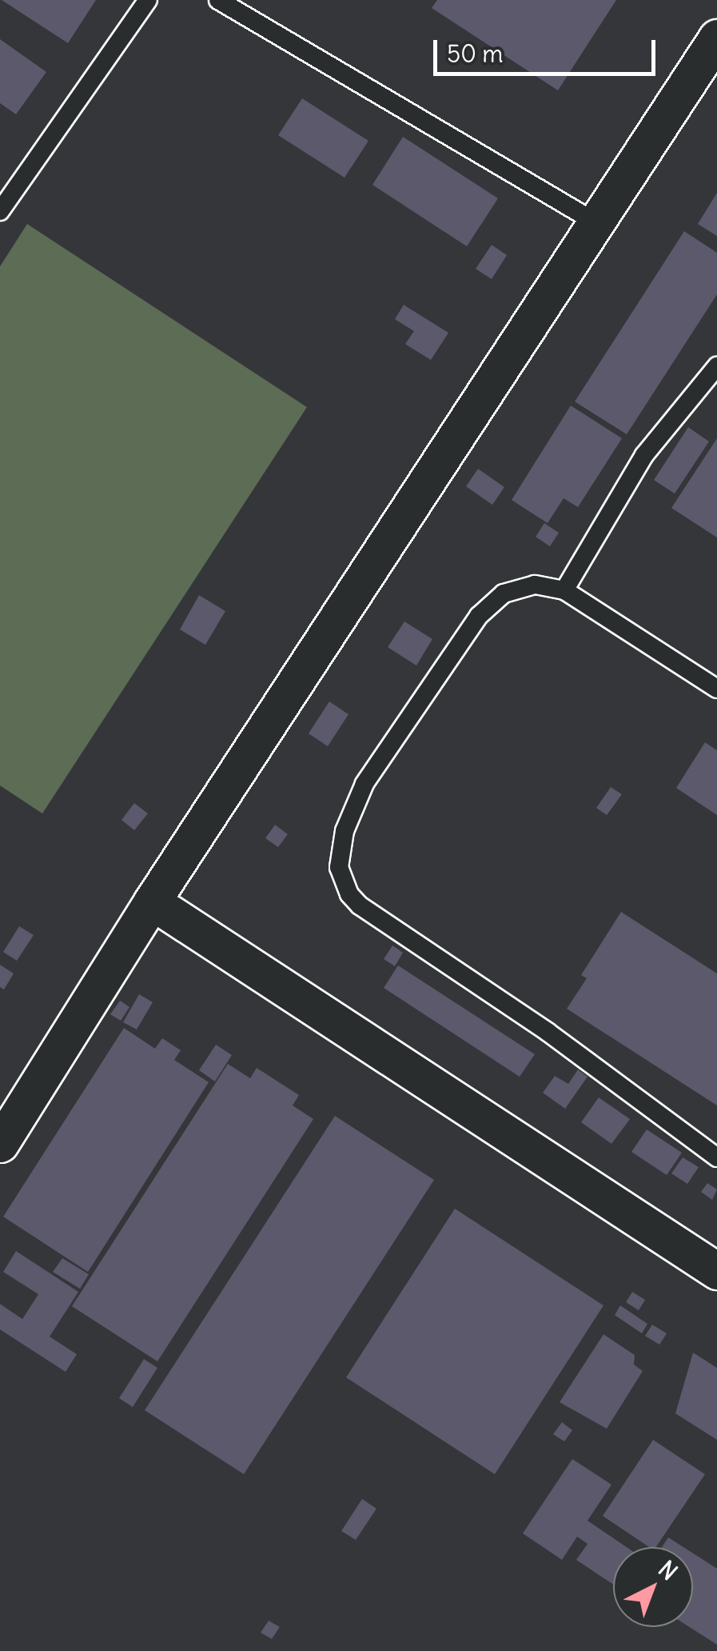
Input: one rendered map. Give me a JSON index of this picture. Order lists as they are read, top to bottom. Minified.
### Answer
{"scale_bar":"50 m","north":"top right"}
